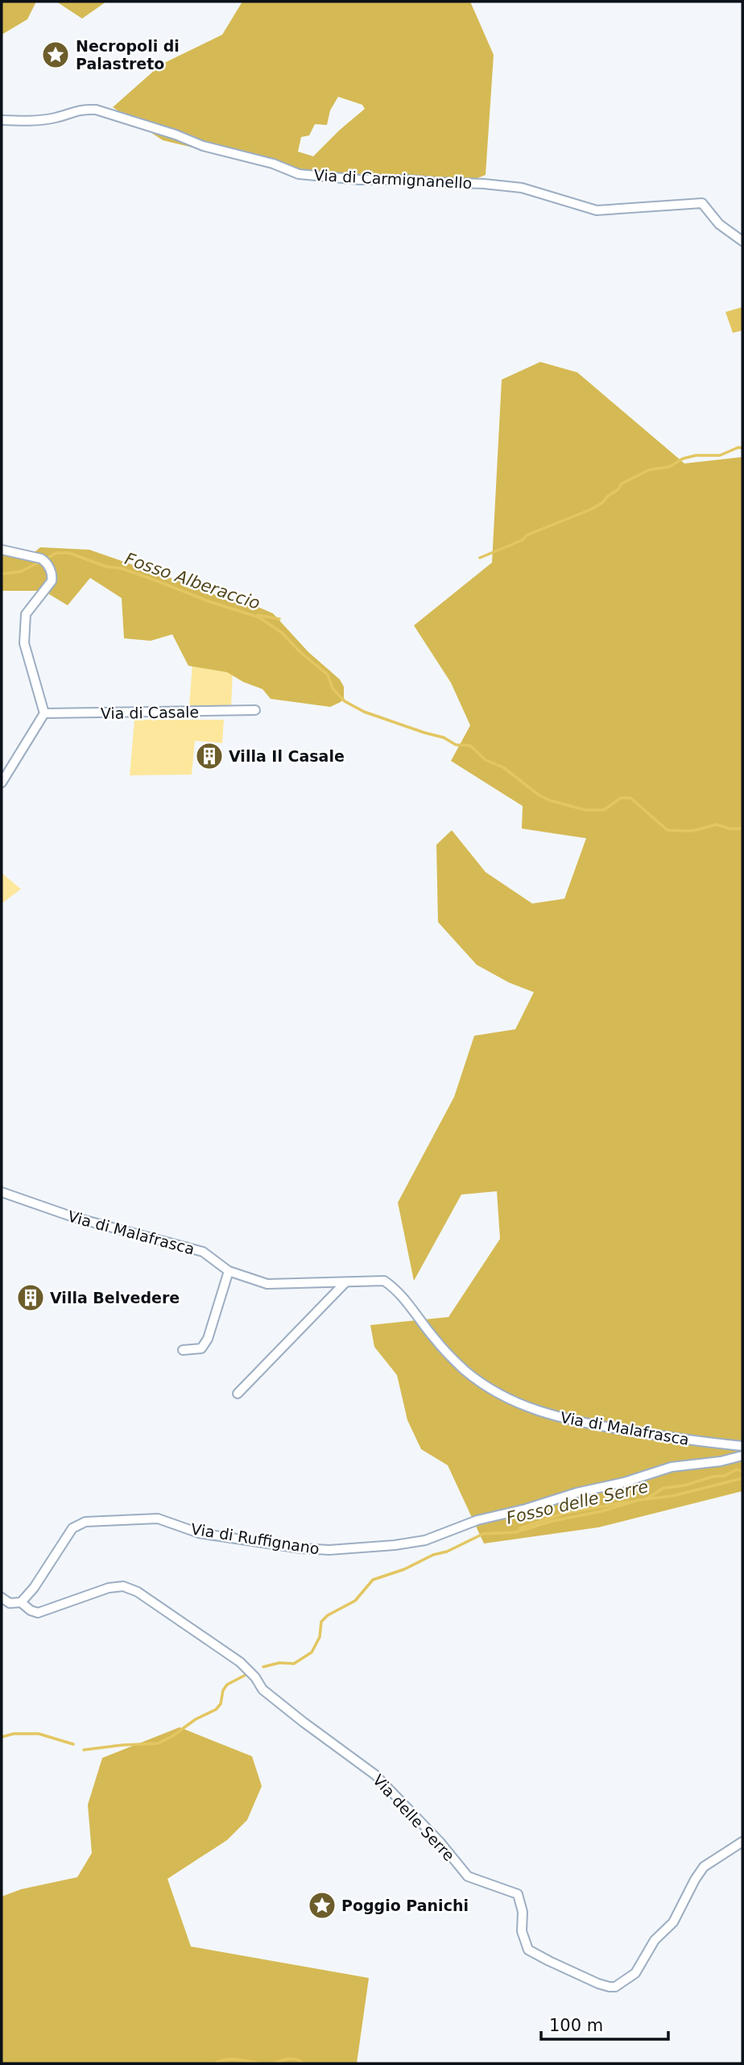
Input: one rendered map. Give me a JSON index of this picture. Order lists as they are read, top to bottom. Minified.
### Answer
{"streets":{"street":["Via di Carmignanello","Via di Casale","Via di Malafrasca","Via di Ruffignano","Via delle Serre"]},"crossings":[["Via di Ruffignano","Via delle Serre"]],"water":["Fosso Alberaccio","Fosso delle Serre"],"places":{"place":["Necropoli di Palastreto","Poggio Panichi"],"building":["Villa Il Casale","Villa Belvedere"]},"scale_bar":"100 m"}
